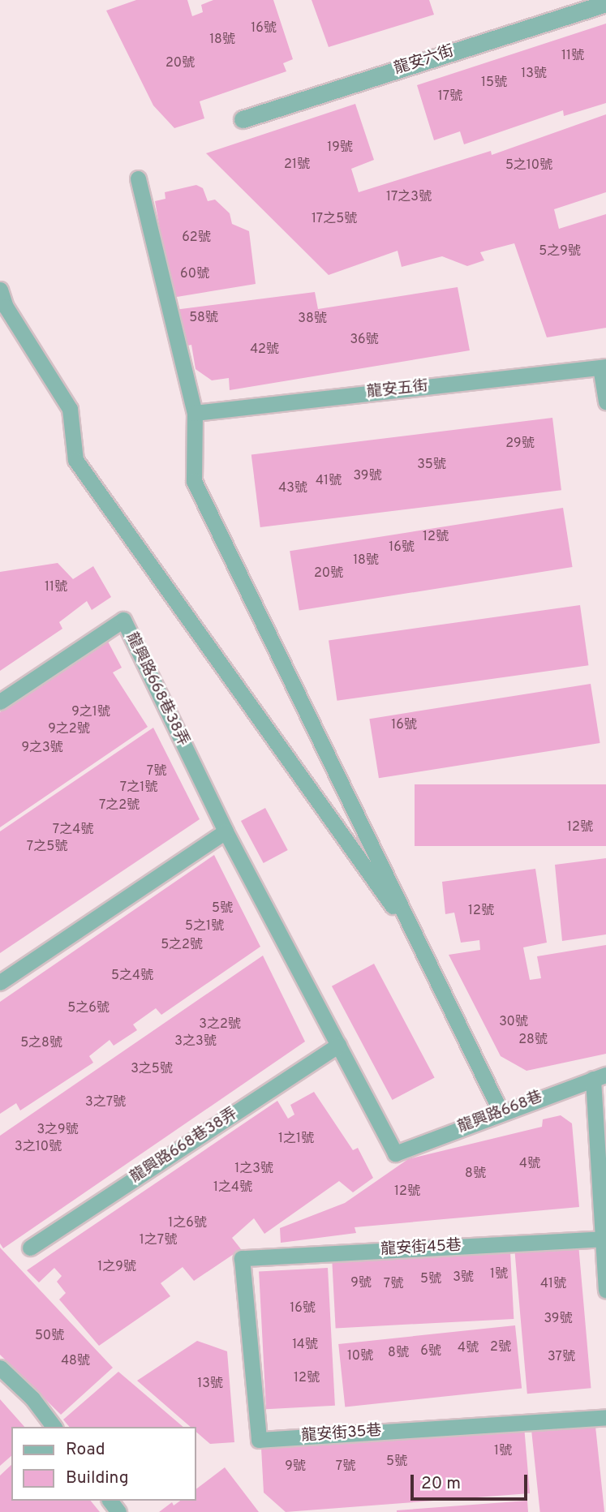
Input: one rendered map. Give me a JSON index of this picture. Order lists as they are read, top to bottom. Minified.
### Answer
{"streets":{"street":["龍安六街"],"lane":["龍安五街","龍興路668巷38弄","龍興路668巷","龍安街45巷","龍安街35巷"]},"crossings":[["龍興路668巷38弄","龍興路668巷"],["龍安街45巷","龍安街35巷"]],"house_numbers":["16號","18號","11號","20號","13號","15號","17號","19號","21號","5之10號","17之3號","17之5號","62號","5之9號","60號","58號","38號","36號","42號","29號","35號","39號","41號","43號","12號","16號","18號","20號","11號","9之1號","16號","9之2號","9之3號","7號","7之1號","7之2號","12號","7之4號","7之5號","5號","12號","5之1號","5之2號","5之4號","5之6號","30號","3之2號","28號","3之3號","5之8號","3之5號","3之7號","3之9號","1之1號","3之10號","4號","1之3號","8號","1之4號","12號","1之6號","1之7號","1之9號","1號","3號","5號","9號","7號","41號","16號","39號","50號","14號","2號","4號","6號","8號","10號","37號","48號","12號","13號","1號","5號","9號","7號"],"legend":["Road","Building"],"scale_bar":"20 m"}
